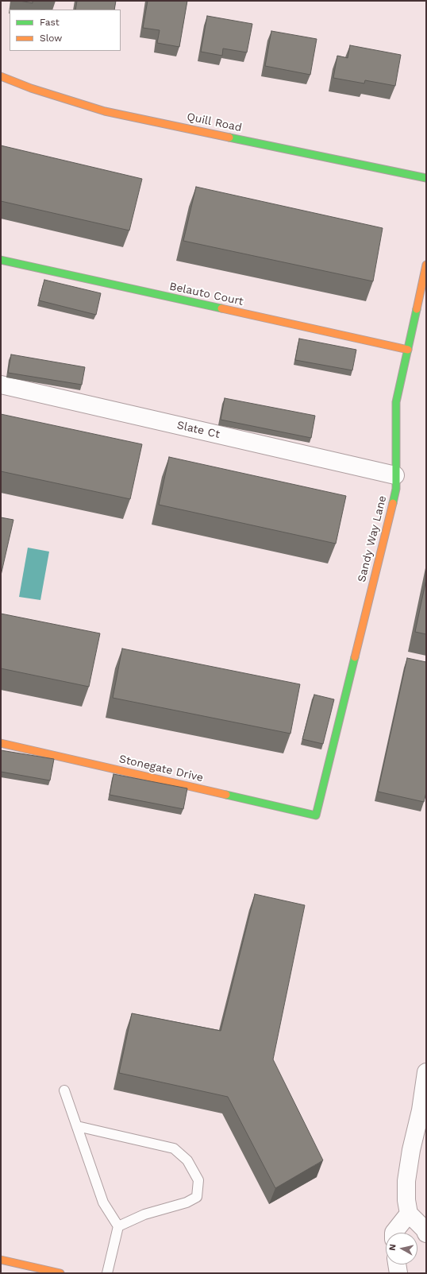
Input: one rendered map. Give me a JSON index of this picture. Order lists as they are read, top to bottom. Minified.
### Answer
{"streets":{"street":["Quill Road","Belauto Court","Slate Ct","Sandy Way Lane","Stonegate Drive"]},"crossings":[["Belauto Court","Sandy Way Lane"],["Slate Ct","Sandy Way Lane"],["Sandy Way Lane","Stonegate Drive"]],"legend":["Fast","Slow"],"north":"left"}
